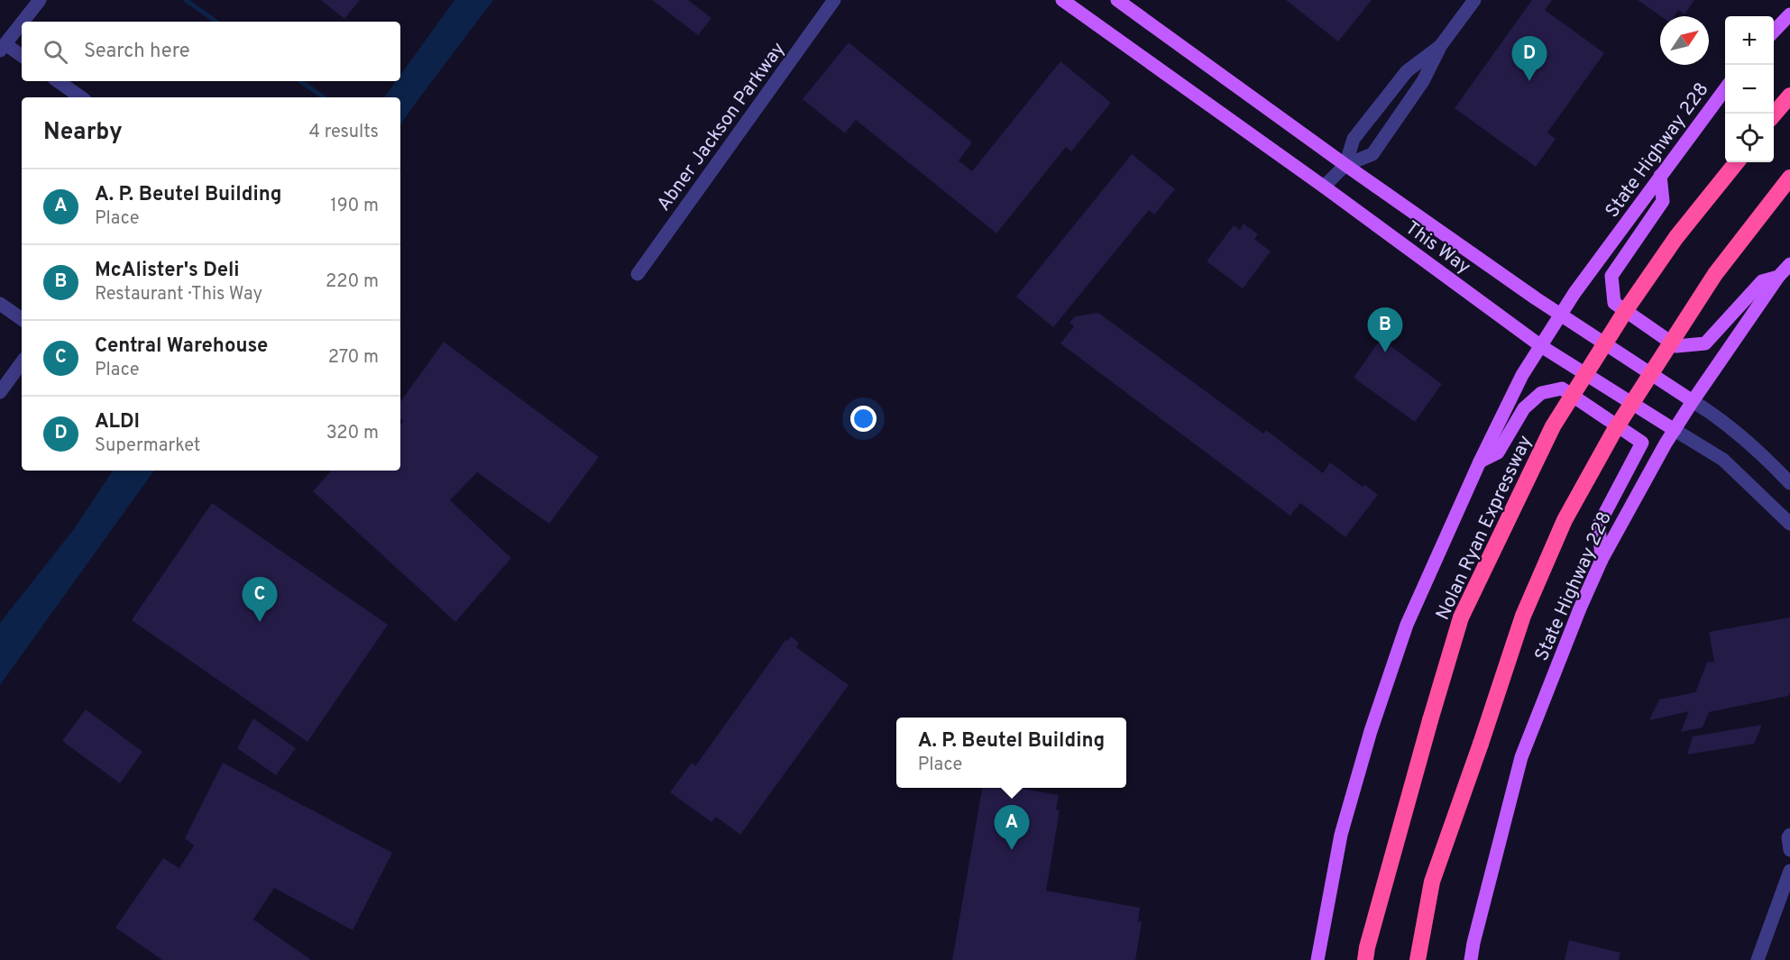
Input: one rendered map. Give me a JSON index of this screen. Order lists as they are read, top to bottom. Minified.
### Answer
{"streets":{"highway":["Nolan Ryan Expressway"],"main road":["State Highway 228","This Way"],"street":["Abner Jackson Parkway"]},"crossings":[["State Highway 228","This Way"]],"north":"top right","page":{"map_buttons":["+","−"],"search":"Search here","pins":["D","B","C","A"],"heading":["Nearby","4 results"],"list":[{"mark":"A","name":"A. P. Beutel Building","note":"Place","value":"190 m"},{"mark":"B","name":"McAlister's Deli","note":"Restaurant · This Way","value":"220 m"},{"mark":"C","name":"Central Warehouse","note":"Place","value":"270 m"},{"mark":"D","name":"ALDI","note":"Supermarket","value":"320 m"}],"popup":["A. P. Beutel Building","Place"]}}
